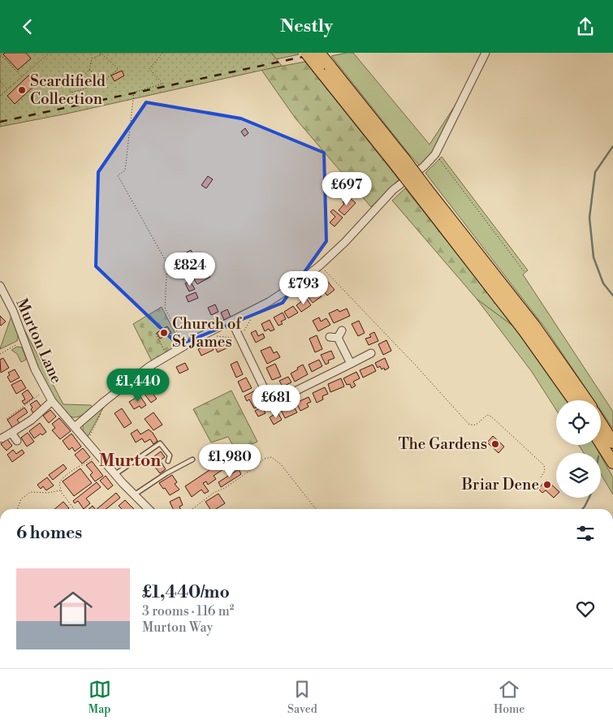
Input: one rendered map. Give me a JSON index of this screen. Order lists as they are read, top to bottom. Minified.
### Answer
{"streets":{"street":["Murton Lane"]},"districts":["Murton"],"places":["Scardifield Collection","Church of St James","The Gardens","Briar Dene"],"page":{"header":"Nestly","price":["£697","£824","£793","£1,440","£681","£1,980"],"heading":"6 homes","list":[{"name":"£1,440/mo","note":"3 rooms · 116 m² · Murton Way"}],"tabs":["Map","Saved","Home"]}}
